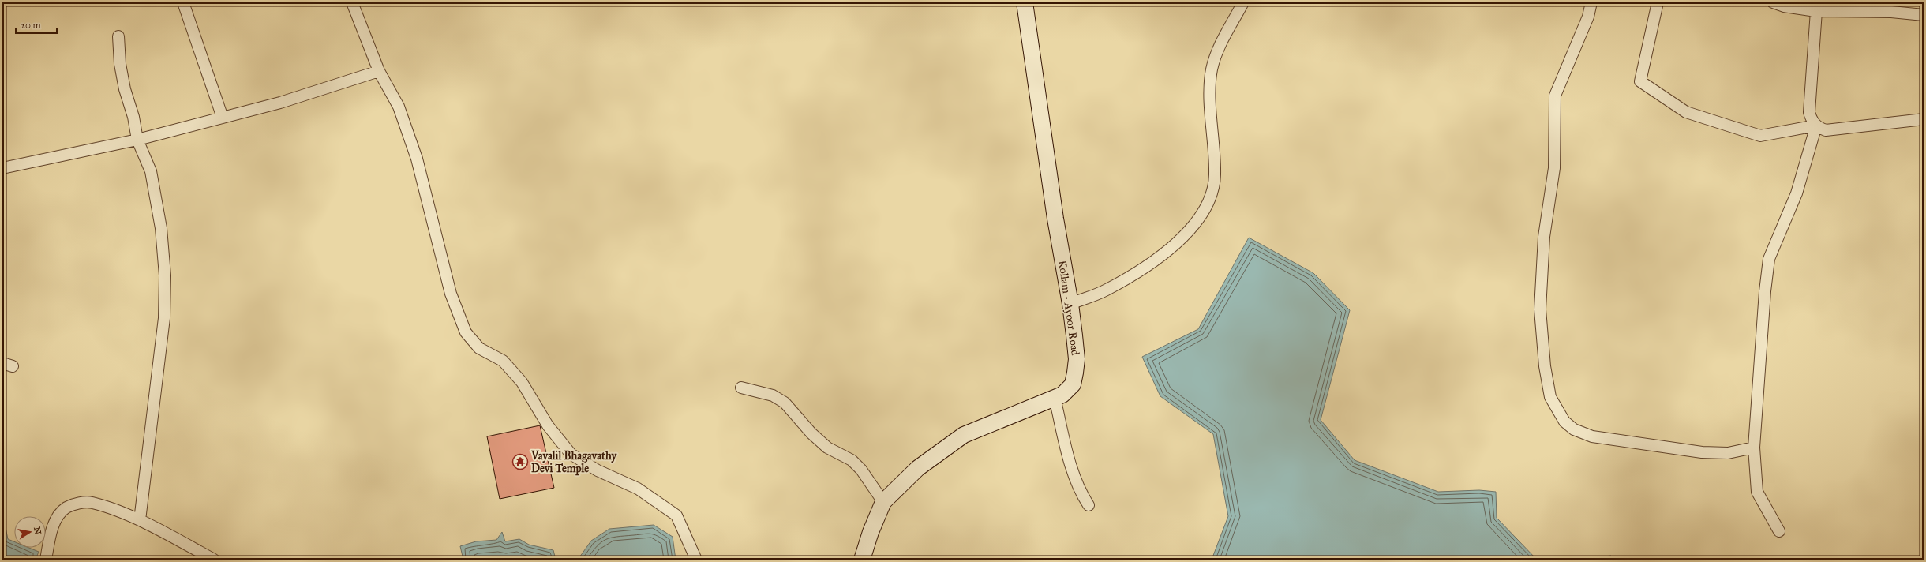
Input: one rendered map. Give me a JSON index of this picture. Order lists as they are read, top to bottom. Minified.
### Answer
{"streets":{"main road":["Kollam - Ayoor Road"]},"places":{"temple":["Vayalil Bhagavathy Devi Temple"]},"scale_bar":"20 m","north":"right"}
